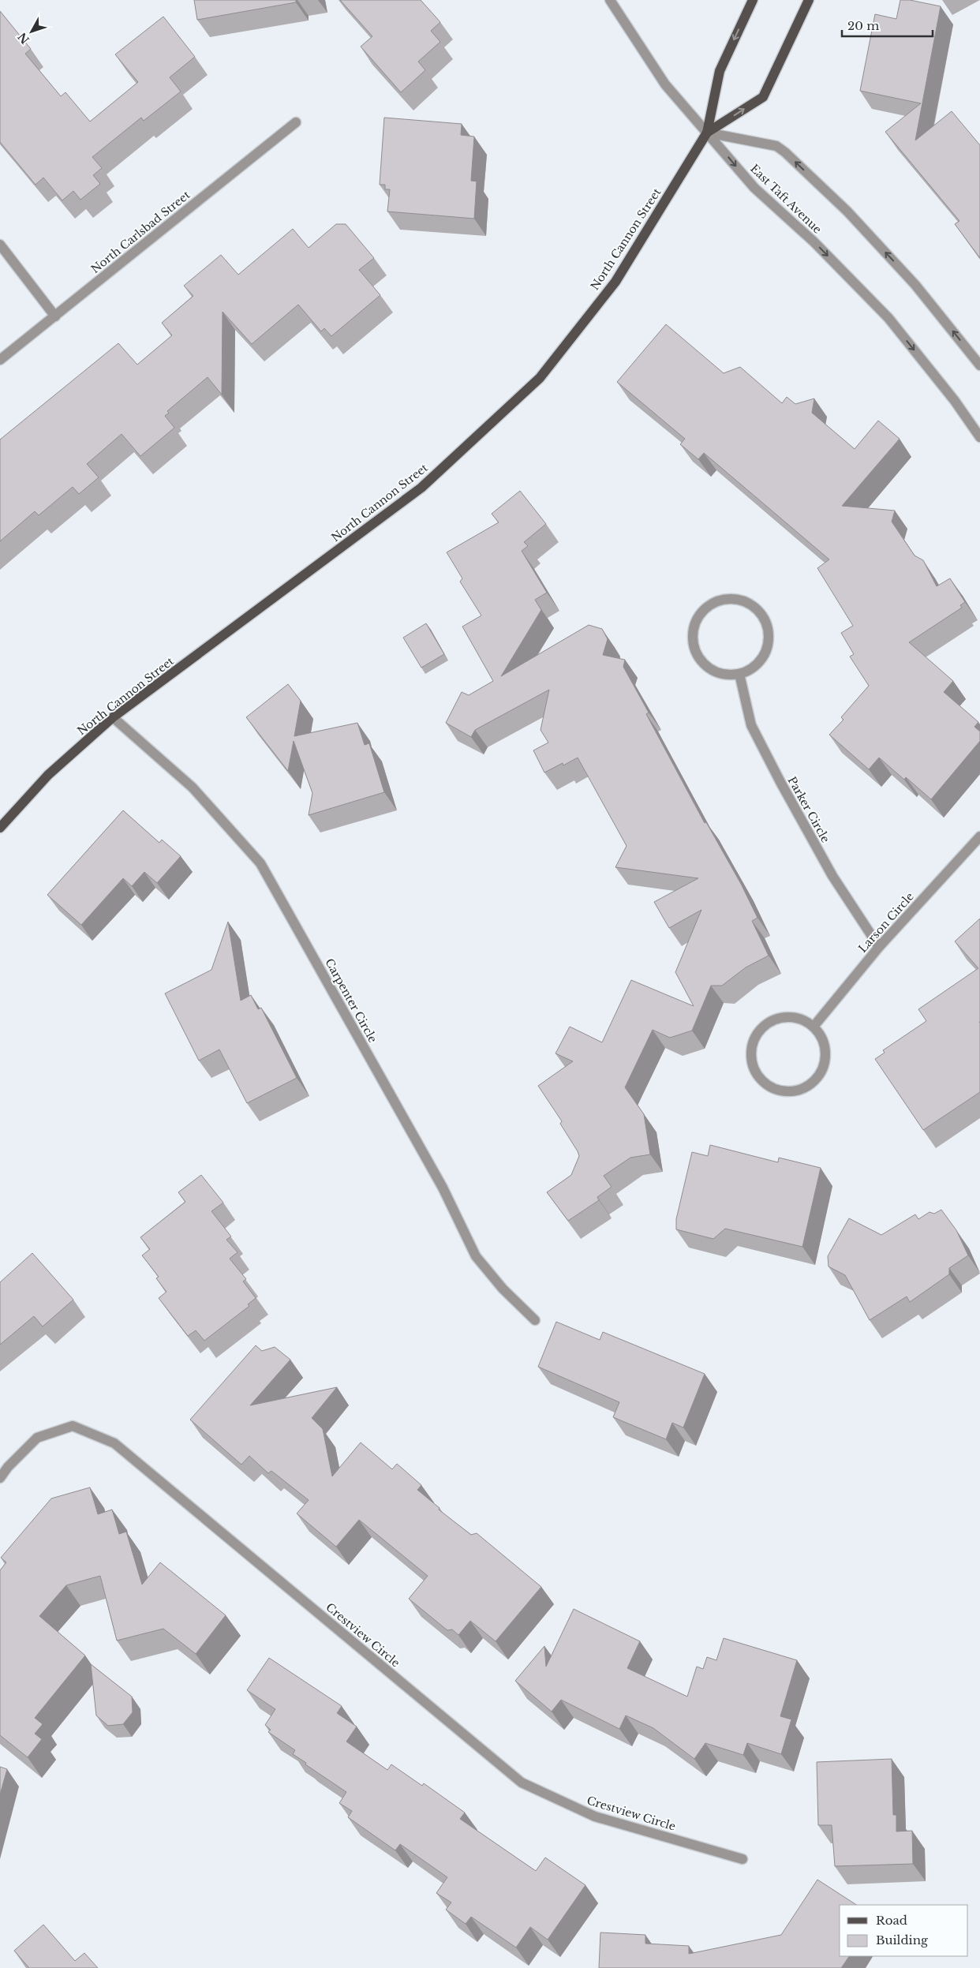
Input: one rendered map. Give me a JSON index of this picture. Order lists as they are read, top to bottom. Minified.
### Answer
{"streets":{"main road":["North Cannon Street"],"street":["East Taft Avenue","North Carlsbad Street","Parker Circle","Larson Circle","Carpenter Circle","Crestview Circle"]},"crossings":[["East Taft Avenue","North Cannon Street"],["North Cannon Street","Carpenter Circle"],["Parker Circle","Larson Circle"]],"legend":["Road","Building"],"scale_bar":"20 m","north":"bottom left"}
